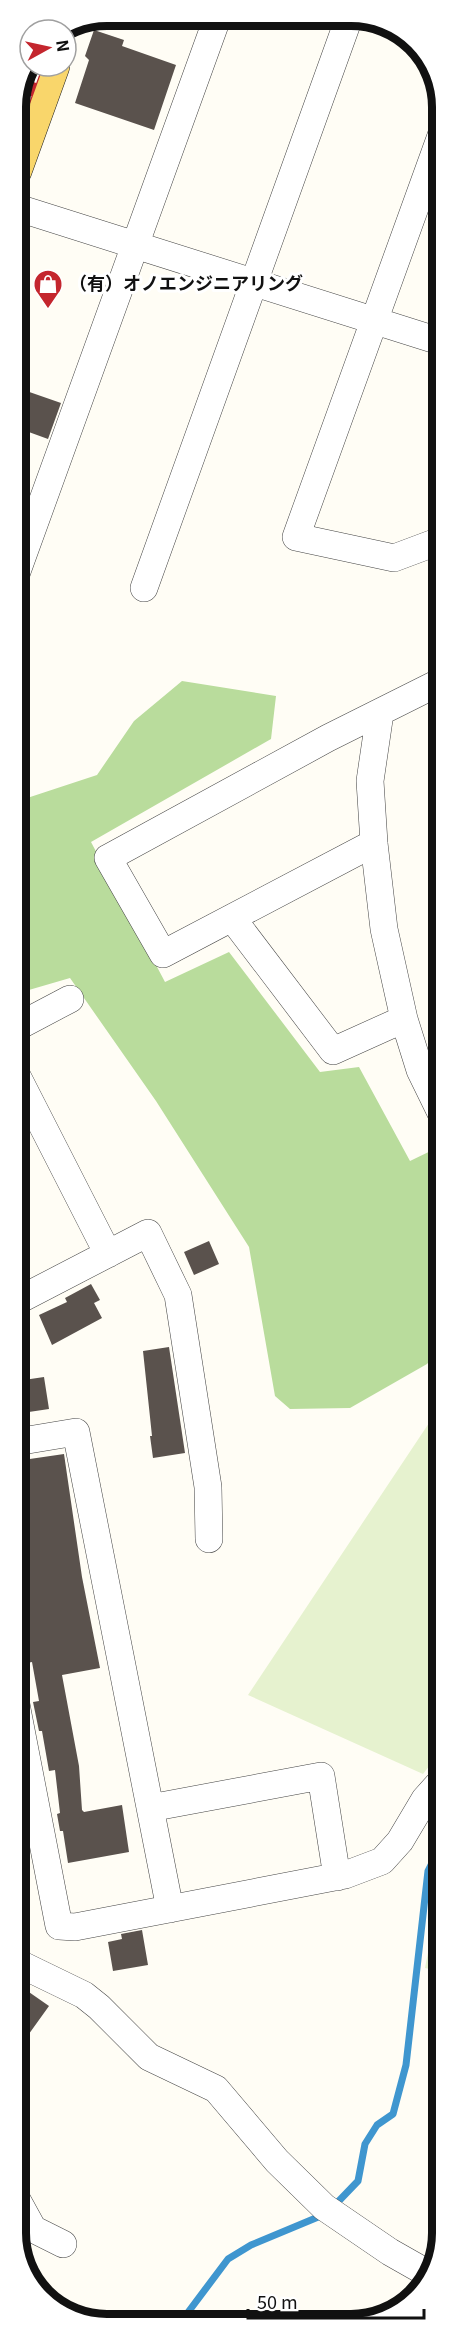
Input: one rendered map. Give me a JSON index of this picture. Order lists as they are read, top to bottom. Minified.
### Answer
{"places":{"shop":["（有）オノエンジニアリング"]},"scale_bar":"50 m","north":"right"}
